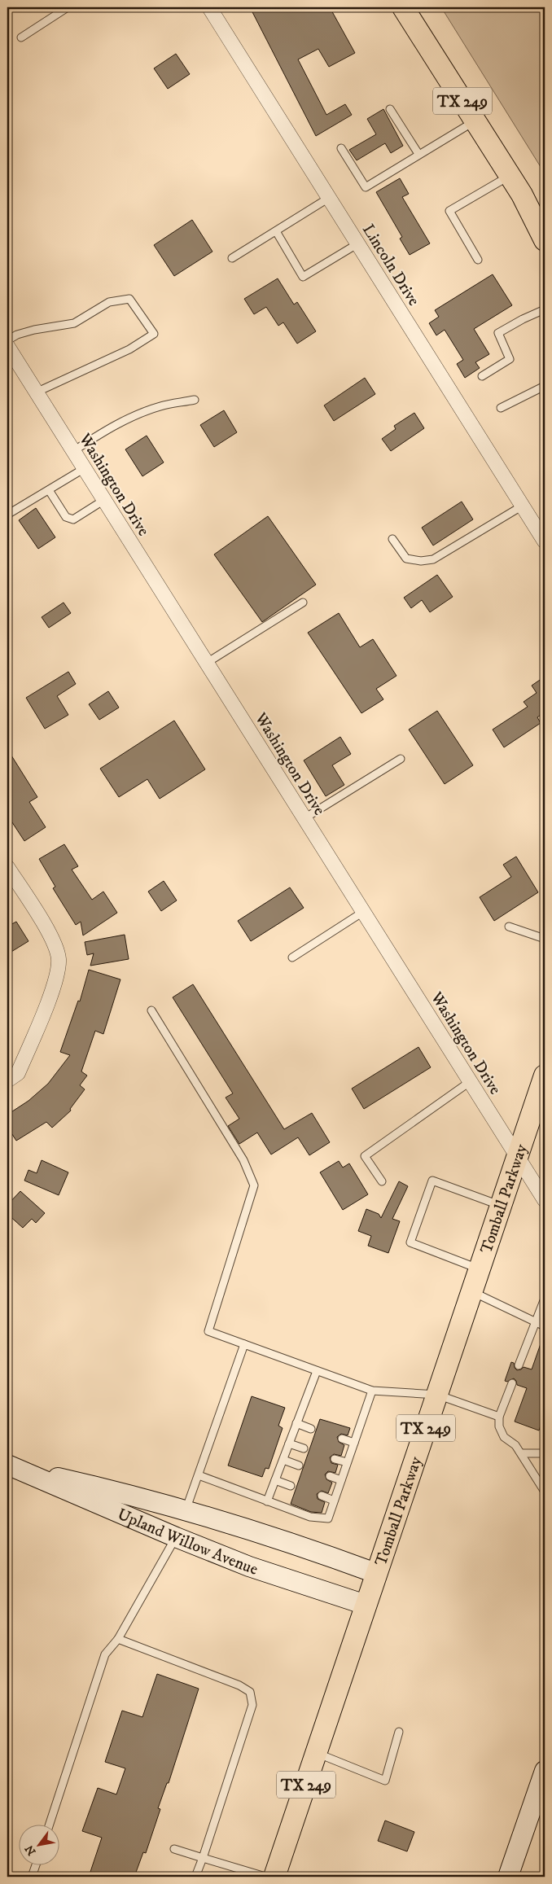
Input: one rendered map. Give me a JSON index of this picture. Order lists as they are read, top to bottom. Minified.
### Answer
{"streets":{"main road":["TX 249","Tomball Parkway"],"street":["Lincoln Drive","Washington Drive","Upland Willow Avenue"]},"crossings":[["Washington Drive","Tomball Parkway"],["Tomball Parkway","Upland Willow Avenue"]],"north":"bottom left"}
